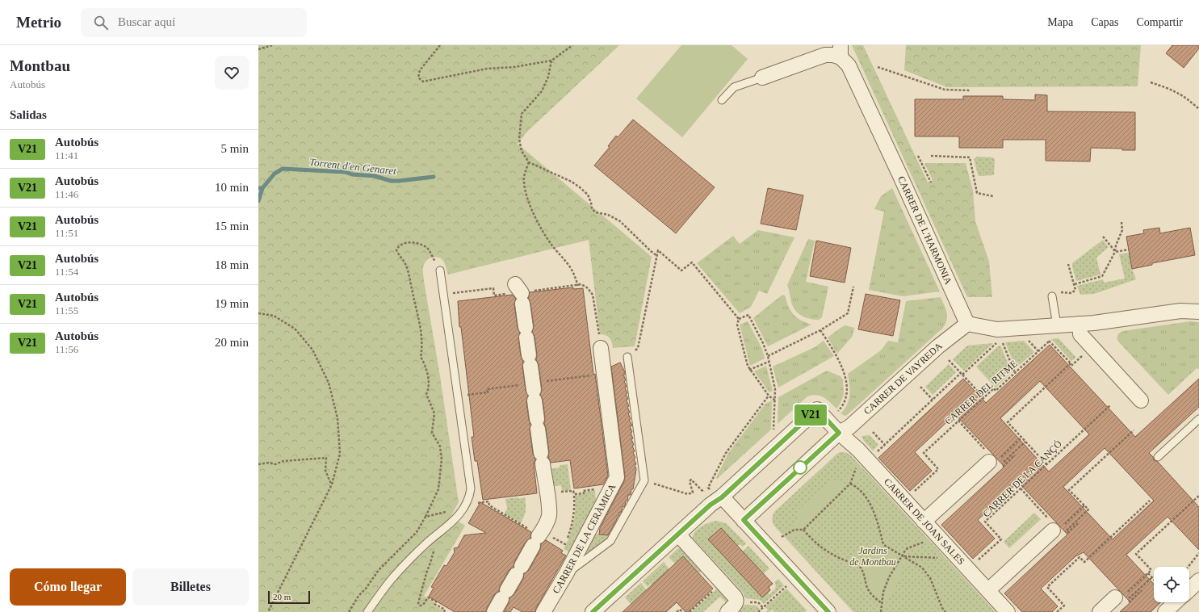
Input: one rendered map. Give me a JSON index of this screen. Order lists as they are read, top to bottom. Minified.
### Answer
{"streets":{"street":["CARRER DE L'HARMONIA","CARRER DE VAYREDA","CARRER DE JOAN SALES","CARRER DE LA CERÀMICA"],"path":["CARRER DEL RITME","CARRER DE LA CANÇÓ"]},"crossings":[["CARRER DE L'HARMONIA","CARRER DE VAYREDA"],["CARRER DE VAYREDA","CARRER DE JOAN SALES"]],"water":["Torrent d'en Genaret"],"parks":["Jardins de Montbau"],"lines":["bus line V21"],"scale_bar":"20 m","page":{"header":"Metrio","search":"Buscar aquí","nav":["Mapa","Capas","Compartir"],"heading":[["Montbau","Autobús"],"Salidas"],"on_map":"V21","list":[{"mark":"V21","name":"Autobús","note":"11:41","value":"5 min"},{"mark":"V21","name":"Autobús","note":"11:46","value":"10 min"},{"mark":"V21","name":"Autobús","note":"11:51","value":"15 min"},{"mark":"V21","name":"Autobús","note":"11:54","value":"18 min"},{"mark":"V21","name":"Autobús","note":"11:55","value":"19 min"},{"mark":"V21","name":"Autobús","note":"11:56","value":"20 min"}],"buttons":["Cómo llegar","Billetes"],"scale":"20 m"}}
